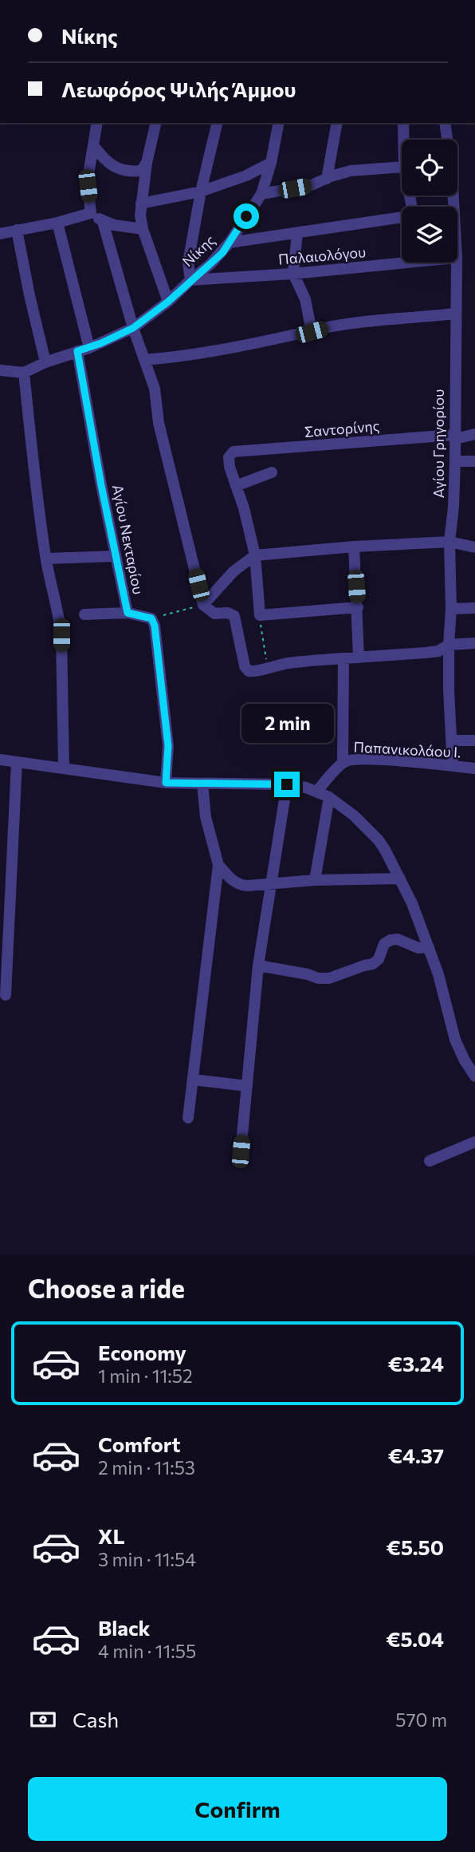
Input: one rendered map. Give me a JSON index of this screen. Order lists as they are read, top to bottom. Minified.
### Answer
{"streets":{"street":["Νίκης","Παλαιολόγου","Σαντορίνης","Αγίου Γρηγορίου","Αγίου Νεκταρίου","Παπανικολάου Ι."]},"crossings":[["Νίκης","Παλαιολόγου"],["Νίκης","Αγίου Νεκταρίου"],["Σαντορίνης","Αγίου Γρηγορίου"],["Αγίου Γρηγορίου","Παπανικολάου Ι."]],"page":{"banner":["Νίκης","Λεωφόρος Ψιλής Άμμου"],"bubble":"2 min","heading":"Choose a ride","list":[{"name":"Economy","note":"1 min · 11:52","value":"€3.24"},{"name":"Comfort","note":"2 min · 11:53","value":"€4.37"},{"name":"XL","note":"3 min · 11:54","value":"€5.50"},{"name":"Black","note":"4 min · 11:55","value":"€5.04"}],"pay":["Cash","570 m"],"buttons":"Confirm"}}
